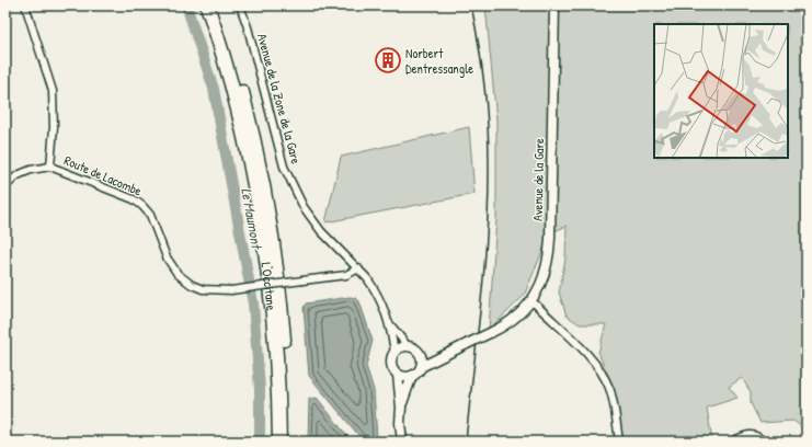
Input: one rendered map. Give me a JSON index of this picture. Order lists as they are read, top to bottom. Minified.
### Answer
{"streets":{"highway":["L'Occitane"],"street":["Avenue de la Zone de la Gare","Route de Lacombe","Avenue de la Gare"]},"crossings":[["Avenue de la Zone de la Gare","Route de Lacombe"],["Avenue de la Zone de la Gare","Avenue de la Gare"]],"water":["Le Maumont"],"places":{"building":["Norbert Dentressangle"]}}
